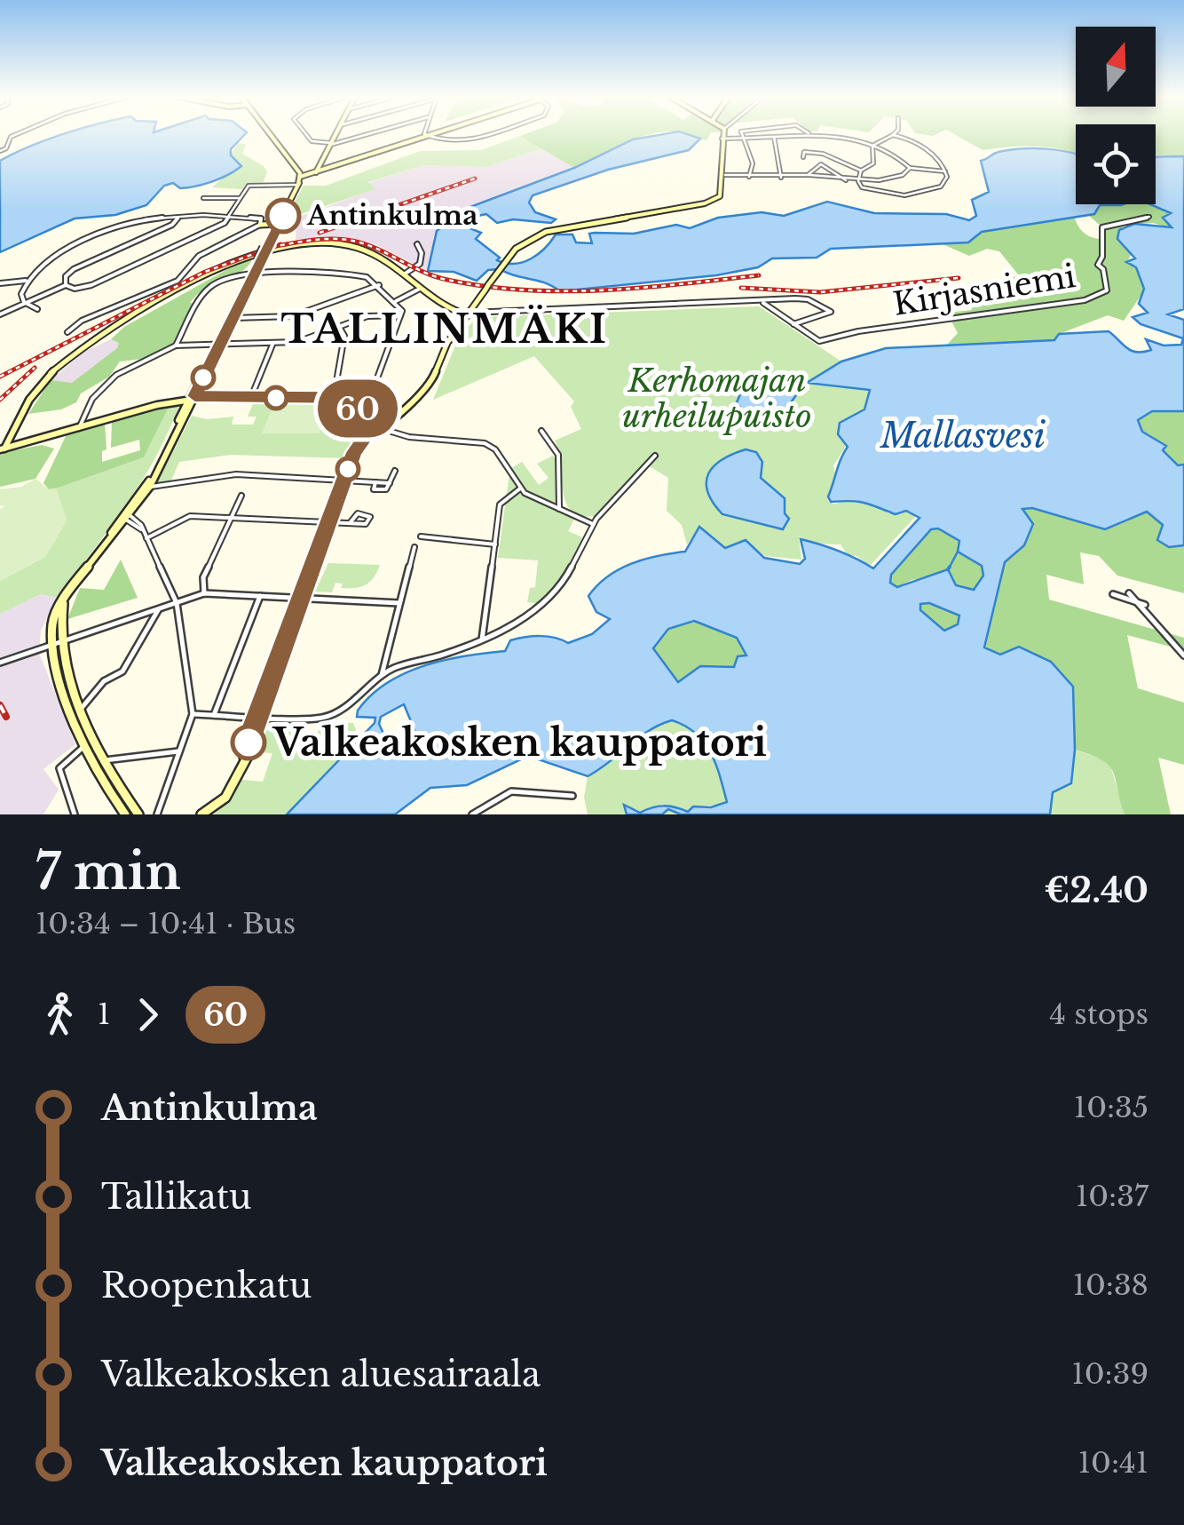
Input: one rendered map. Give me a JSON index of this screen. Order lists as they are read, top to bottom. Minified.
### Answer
{"streets":{"street":["Kirjasniemi"]},"districts":["TALLINMÄKI"],"water":["Mallasvesi"],"parks":["Kerhomajan urheilupuisto"],"places":["Antinkulma","Valkeakosken kauppatori"],"lines":["bus line 60"],"north":"top","page":{"on_map":"60","heading":["7 min","10:34 – 10:41 · Bus","€2.40"],"legs":["1","60","4 stops"],"list":[{"name":"Antinkulma","value":"10:35"},{"name":"Tallikatu","value":"10:37"},{"name":"Roopenkatu","value":"10:38"},{"name":"Valkeakosken aluesairaala","value":"10:39"},{"name":"Valkeakosken kauppatori","value":"10:41"}]}}
